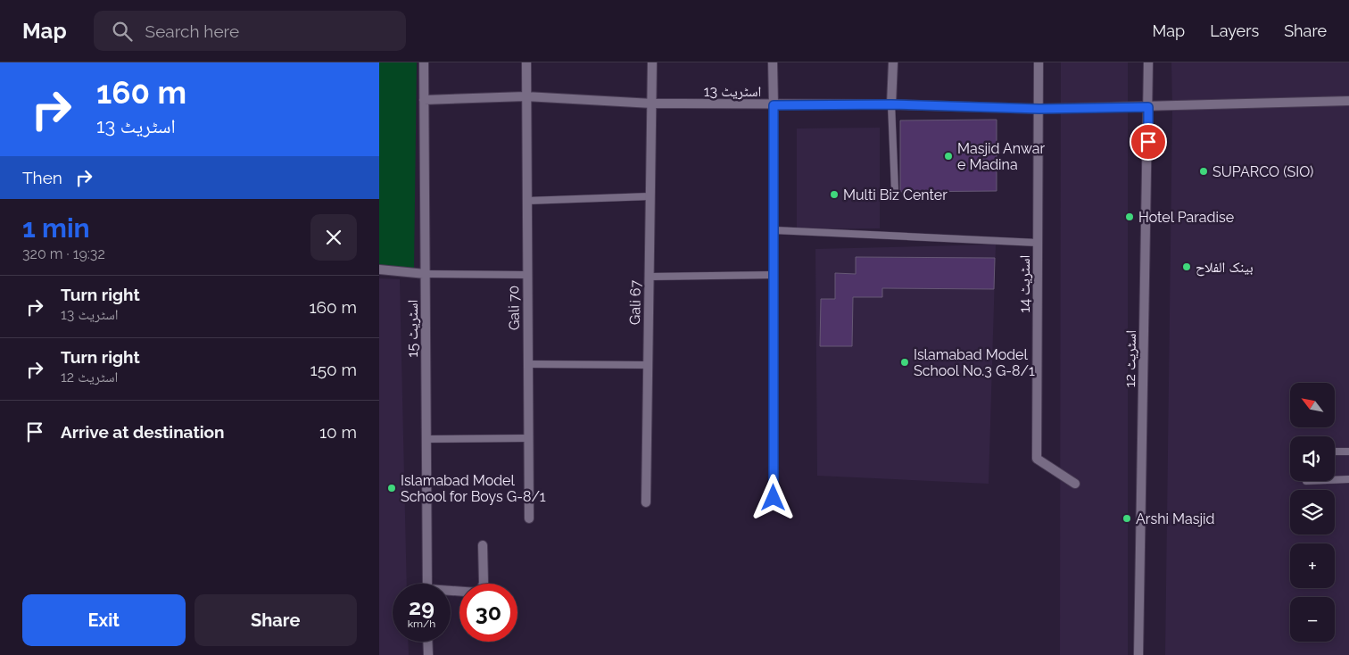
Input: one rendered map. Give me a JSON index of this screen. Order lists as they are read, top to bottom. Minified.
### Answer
{"streets":{"street":["اسٹریٹ 13","اسٹریٹ 14","Gali 67","Gali 70","اسٹریٹ 15","اسٹریٹ 12"]},"crossings":[["اسٹریٹ 13","اسٹریٹ 14"],["اسٹریٹ 13","Gali 67"],["اسٹریٹ 13","Gali 70"],["اسٹریٹ 13","اسٹریٹ 15"],["اسٹریٹ 13","اسٹریٹ 12"]],"places":["Masjid Anwar e Madina","SUPARCO (SIO)","Multi Biz Center","Hotel Paradise","بینک الفلاح","Islamabad Model School No.3 G-8/1","Islamabad Model School for Boys G-8/1","Arshi Masjid"],"north":"top left","page":{"header":"Map","search":"Search here","nav":["Map","Layers","Share"],"turn":["160 m","اسٹریٹ 13"],"then":"Then","heading":["1 min","320 m · 19:32"],"list":[{"name":"Turn right","note":"اسٹریٹ 13","value":"160 m"},{"name":"Turn right","note":"اسٹریٹ 12","value":"150 m"},{"name":"Arrive at destination","value":"10 m"}],"map_buttons":["+","−"],"speed":"29 km/h","limit":"30","buttons":["Exit","Share"]}}
